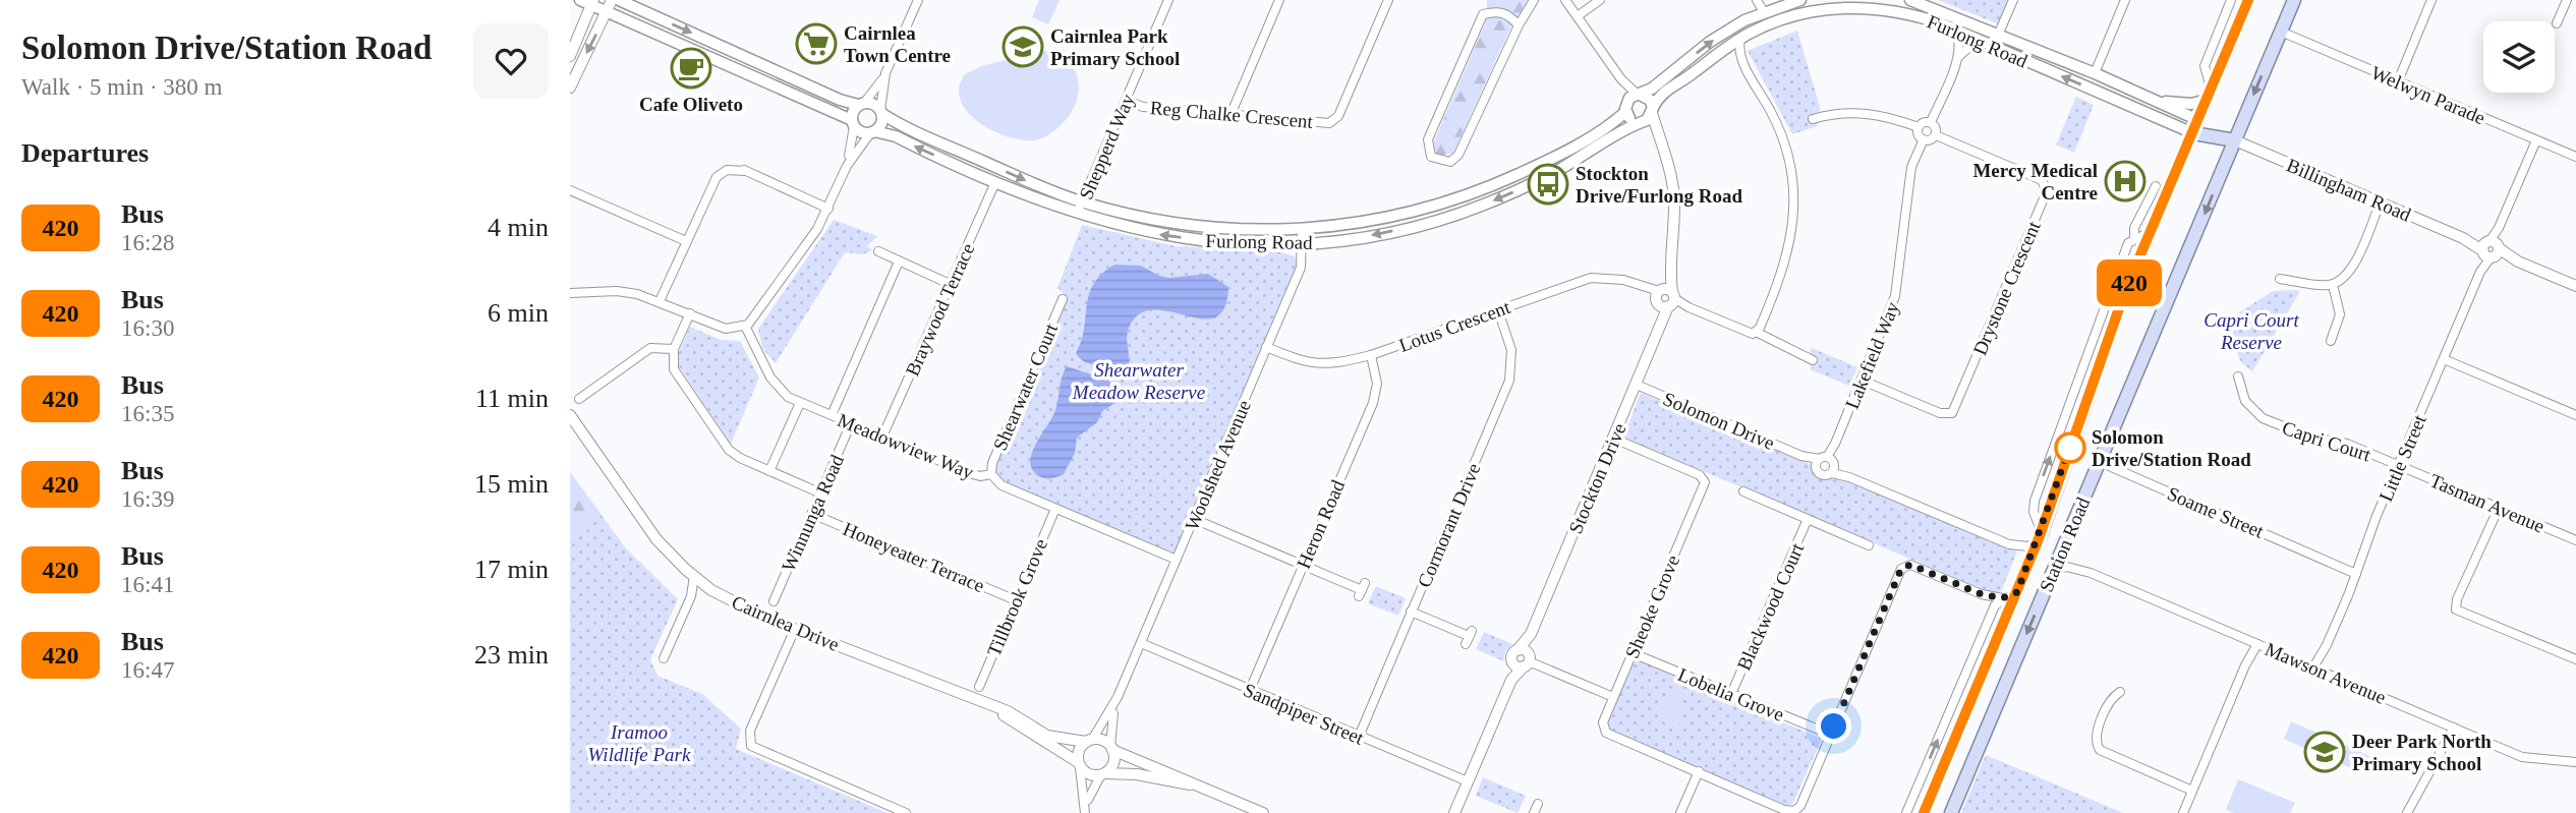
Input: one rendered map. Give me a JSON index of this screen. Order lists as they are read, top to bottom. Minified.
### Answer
{"streets":{"main road":["Furlong Road","Station Road"],"street":["Welwyn Parade","Reg Chalke Crescent","Shepperd Way","Billingham Road","Drystone Crescent","Braywood Terrace","Lotus Crescent","Lakefield Way","Shearwater Court","Solomon Drive","Capri Court","Meadowview Way","Little Street","Woolshed Avenue","Stockton Drive","Tasman Avenue","Soame Street","Winnunga Road","Heron Road","Cormorant Drive","Honeyeater Terrace","Tillbrook Grove","Sheoke Grove","Blackwood Court","Cairnlea Drive","Mawson Avenue","Lobelia Grove","Sandpiper Street"]},"crossings":[["Furlong Road","Shepperd Way"],["Furlong Road","Braywood Terrace"],["Furlong Road","Woolshed Avenue"],["Furlong Road","Station Road"],["Welwyn Parade","Little Street"],["Welwyn Parade","Station Road"],["Reg Chalke Crescent","Shepperd Way"],["Billingham Road","Little Street"],["Billingham Road","Station Road"],["Drystone Crescent","Lakefield Way"],["Braywood Terrace","Meadowview Way"],["Lotus Crescent","Woolshed Avenue"],["Lotus Crescent","Stockton Drive"],["Lotus Crescent","Heron Road"],["Lotus Crescent","Cormorant Drive"],["Lakefield Way","Solomon Drive"],["Shearwater Court","Meadowview Way"],["Solomon Drive","Stockton Drive"],["Solomon Drive","Station Road"],["Capri Court","Little Street"],["Capri Court","Tasman Avenue"],["Meadowview Way","Woolshed Avenue"],["Meadowview Way","Winnunga Road"],["Meadowview Way","Tillbrook Grove"],["Little Street","Tasman Avenue"],["Little Street","Soame Street"],["Little Street","Mawson Avenue"],["Woolshed Avenue","Cairnlea Drive"],["Woolshed Avenue","Sandpiper Street"],["Stockton Drive","Sheoke Grove"],["Soame Street","Station Road"],["Winnunga Road","Honeyeater Terrace"],["Heron Road","Sandpiper Street"],["Cormorant Drive","Sandpiper Street"],["Station Road","Mawson Avenue"],["Honeyeater Terrace","Tillbrook Grove"],["Sheoke Grove","Lobelia Grove"],["Blackwood Court","Lobelia Grove"]],"parks":["Capri Court Reserve","Shearwater Meadow Reserve","Iramoo Wildlife Park"],"places":{"supermarket":["Cairnlea Town Centre"],"school or university":["Cairnlea Park Primary School","Deer Park North Primary School"],"cafe":["Cafe Oliveto"],"hospital":["Mercy Medical Centre"],"bus stop":["Stockton Drive/Furlong Road"],"other":["Solomon Drive/Station Road"]},"lines":["bus line 420"],"page":{"heading":[["Solomon Drive/Station Road","Walk · 5 min · 380 m"],"Departures"],"on_map":"420","list":[{"mark":"420","name":"Bus","note":"16:28","value":"4 min"},{"mark":"420","name":"Bus","note":"16:30","value":"6 min"},{"mark":"420","name":"Bus","note":"16:35","value":"11 min"},{"mark":"420","name":"Bus","note":"16:39","value":"15 min"},{"mark":"420","name":"Bus","note":"16:41","value":"17 min"},{"mark":"420","name":"Bus","note":"16:47","value":"23 min"}]}}
